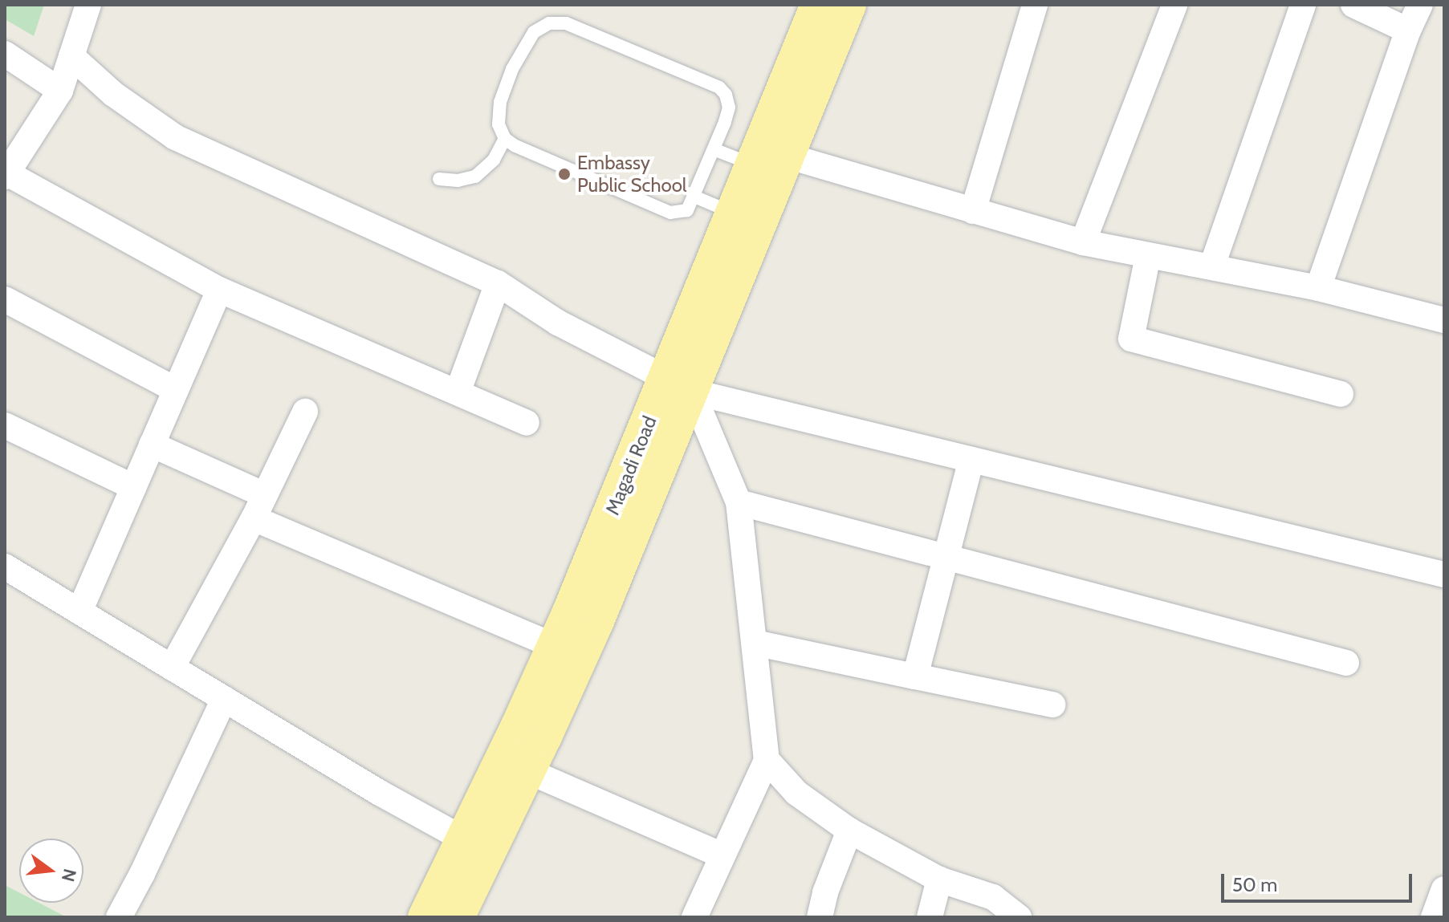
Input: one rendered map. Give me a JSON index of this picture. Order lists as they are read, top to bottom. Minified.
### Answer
{"streets":{"main road":["Magadi Road"]},"places":["Embassy Public School"],"scale_bar":"50 m","north":"right"}
